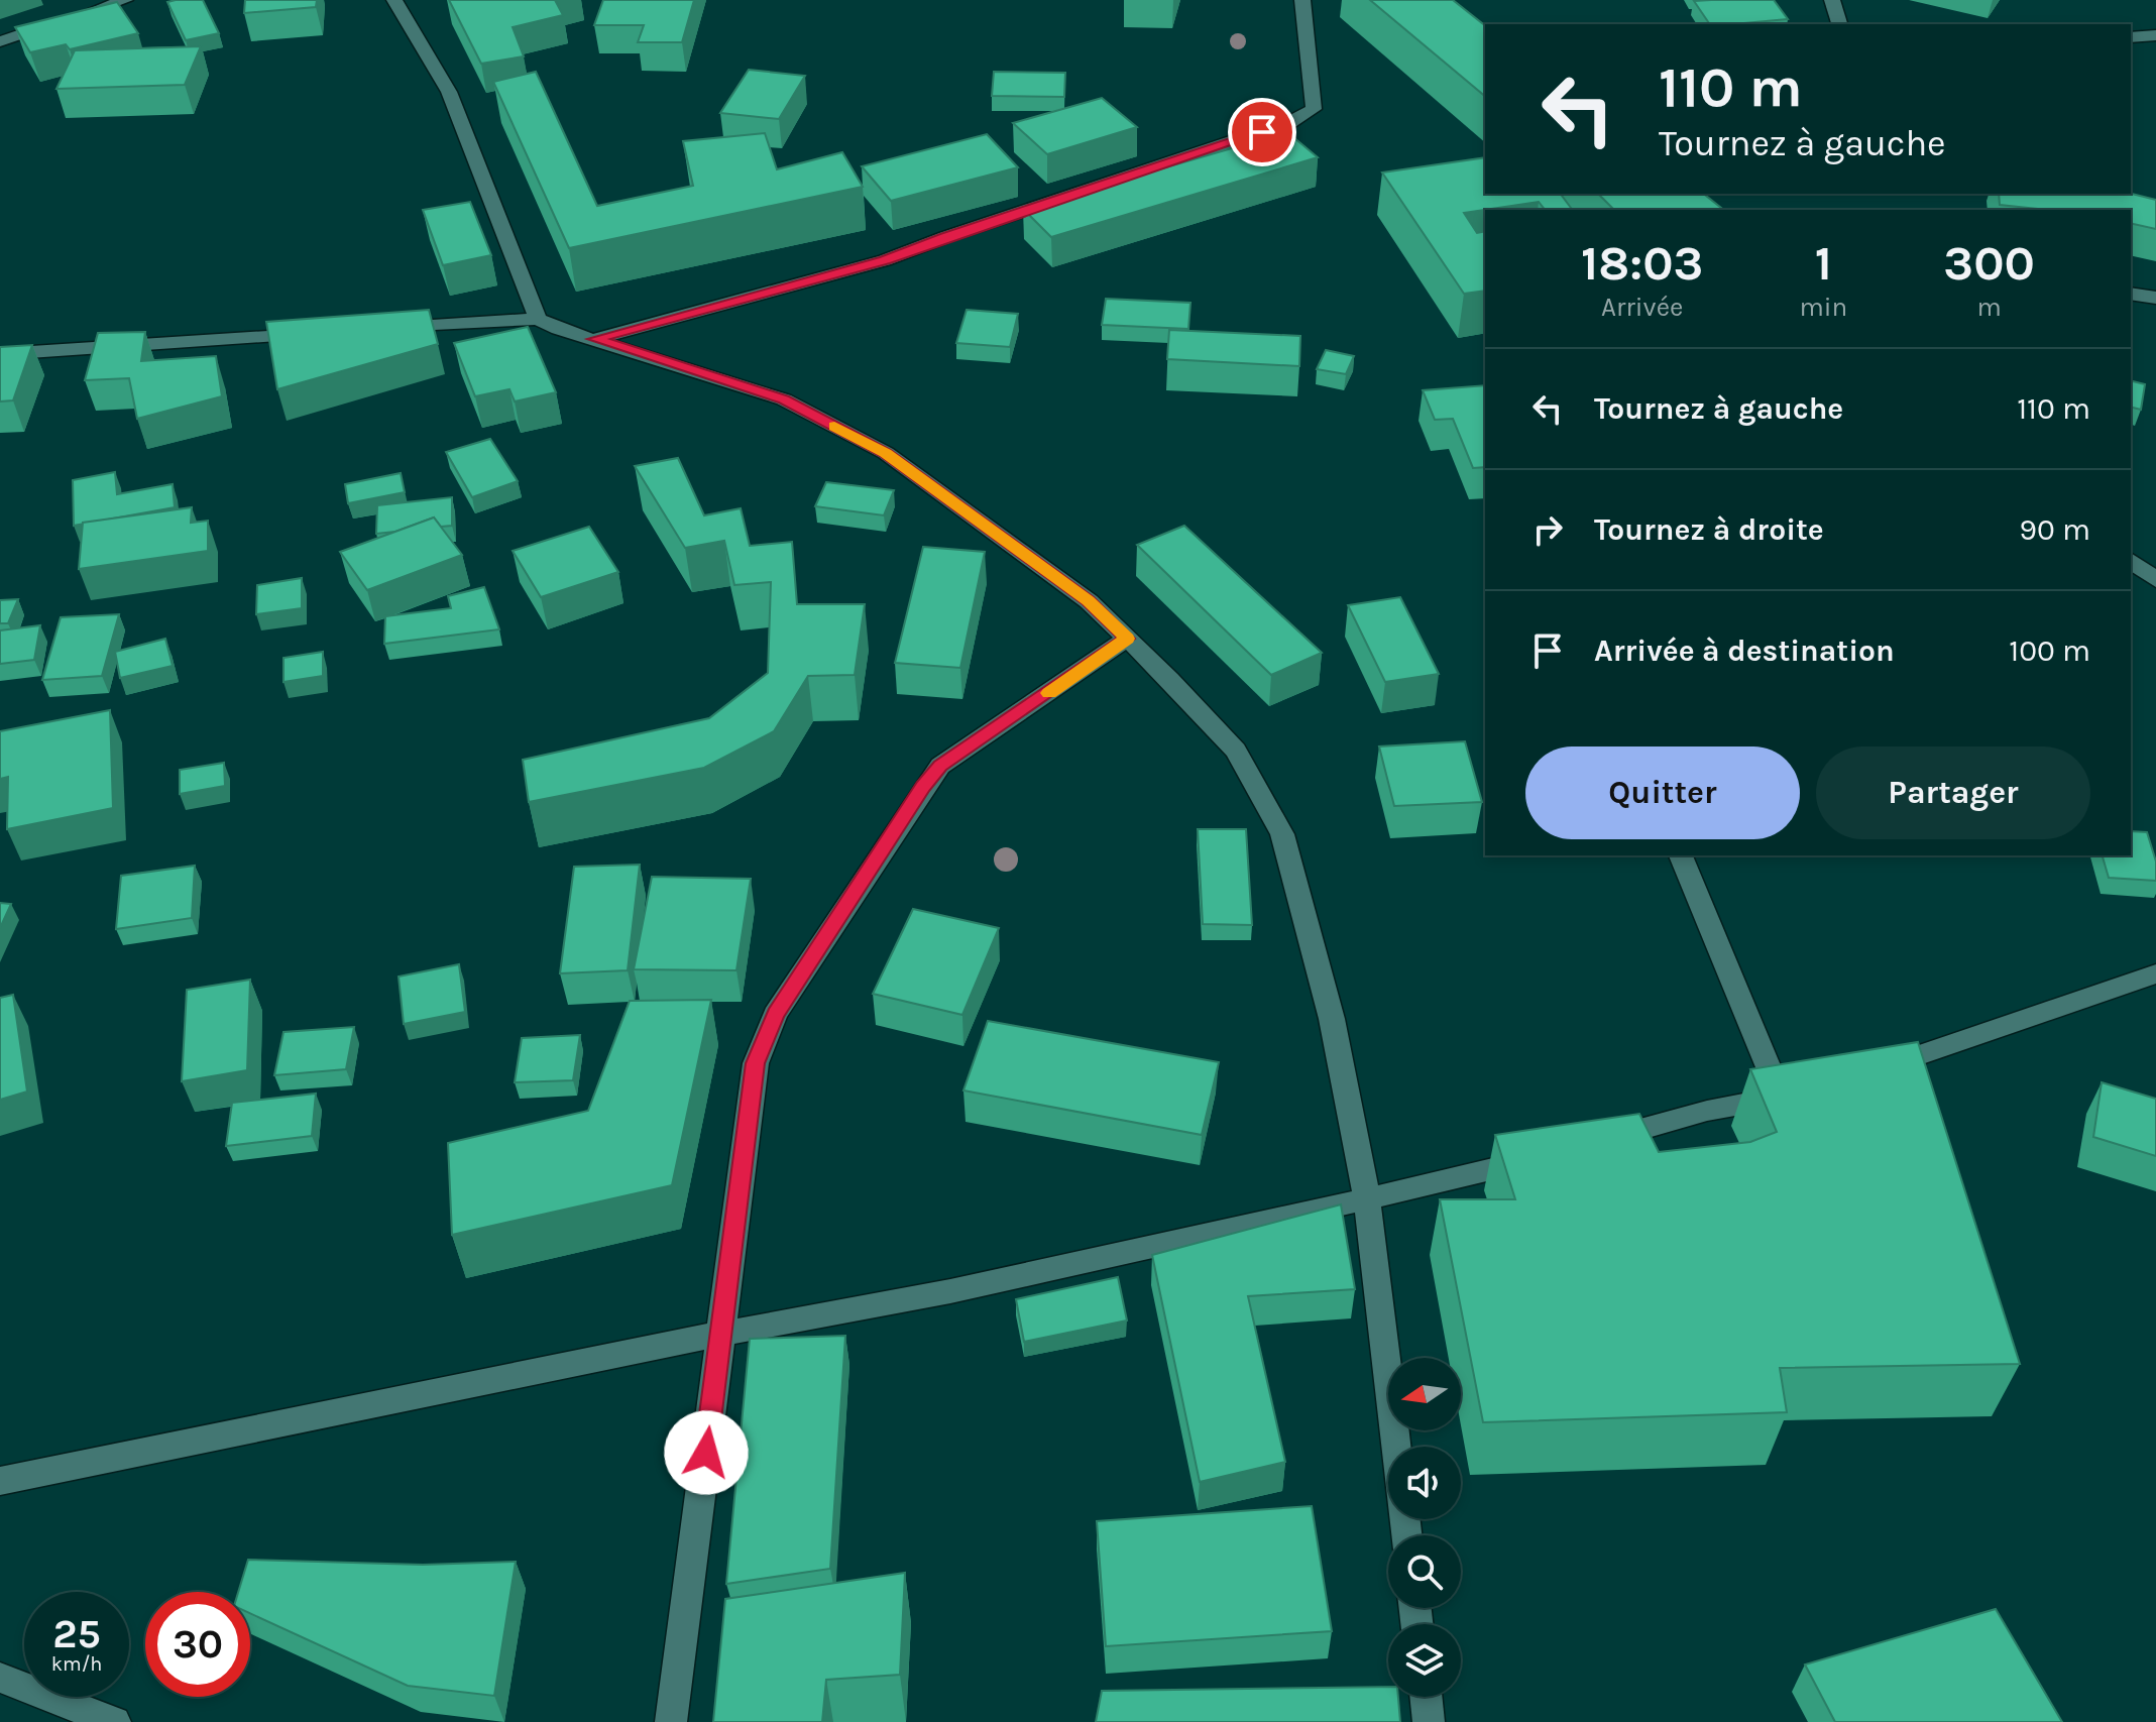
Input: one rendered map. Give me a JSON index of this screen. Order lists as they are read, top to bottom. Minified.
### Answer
{"north":"left","page":{"turn":["110 m","Tournez à gauche"],"eta":["18:03","Arrivée","1","min","300","m"],"list":[{"name":"Tournez à gauche","value":"110 m"},{"name":"Tournez à droite","value":"90 m"},{"name":"Arrivée à destination","value":"100 m"}],"buttons":["Quitter","Partager"],"speed":"25 km/h","limit":"30"}}
